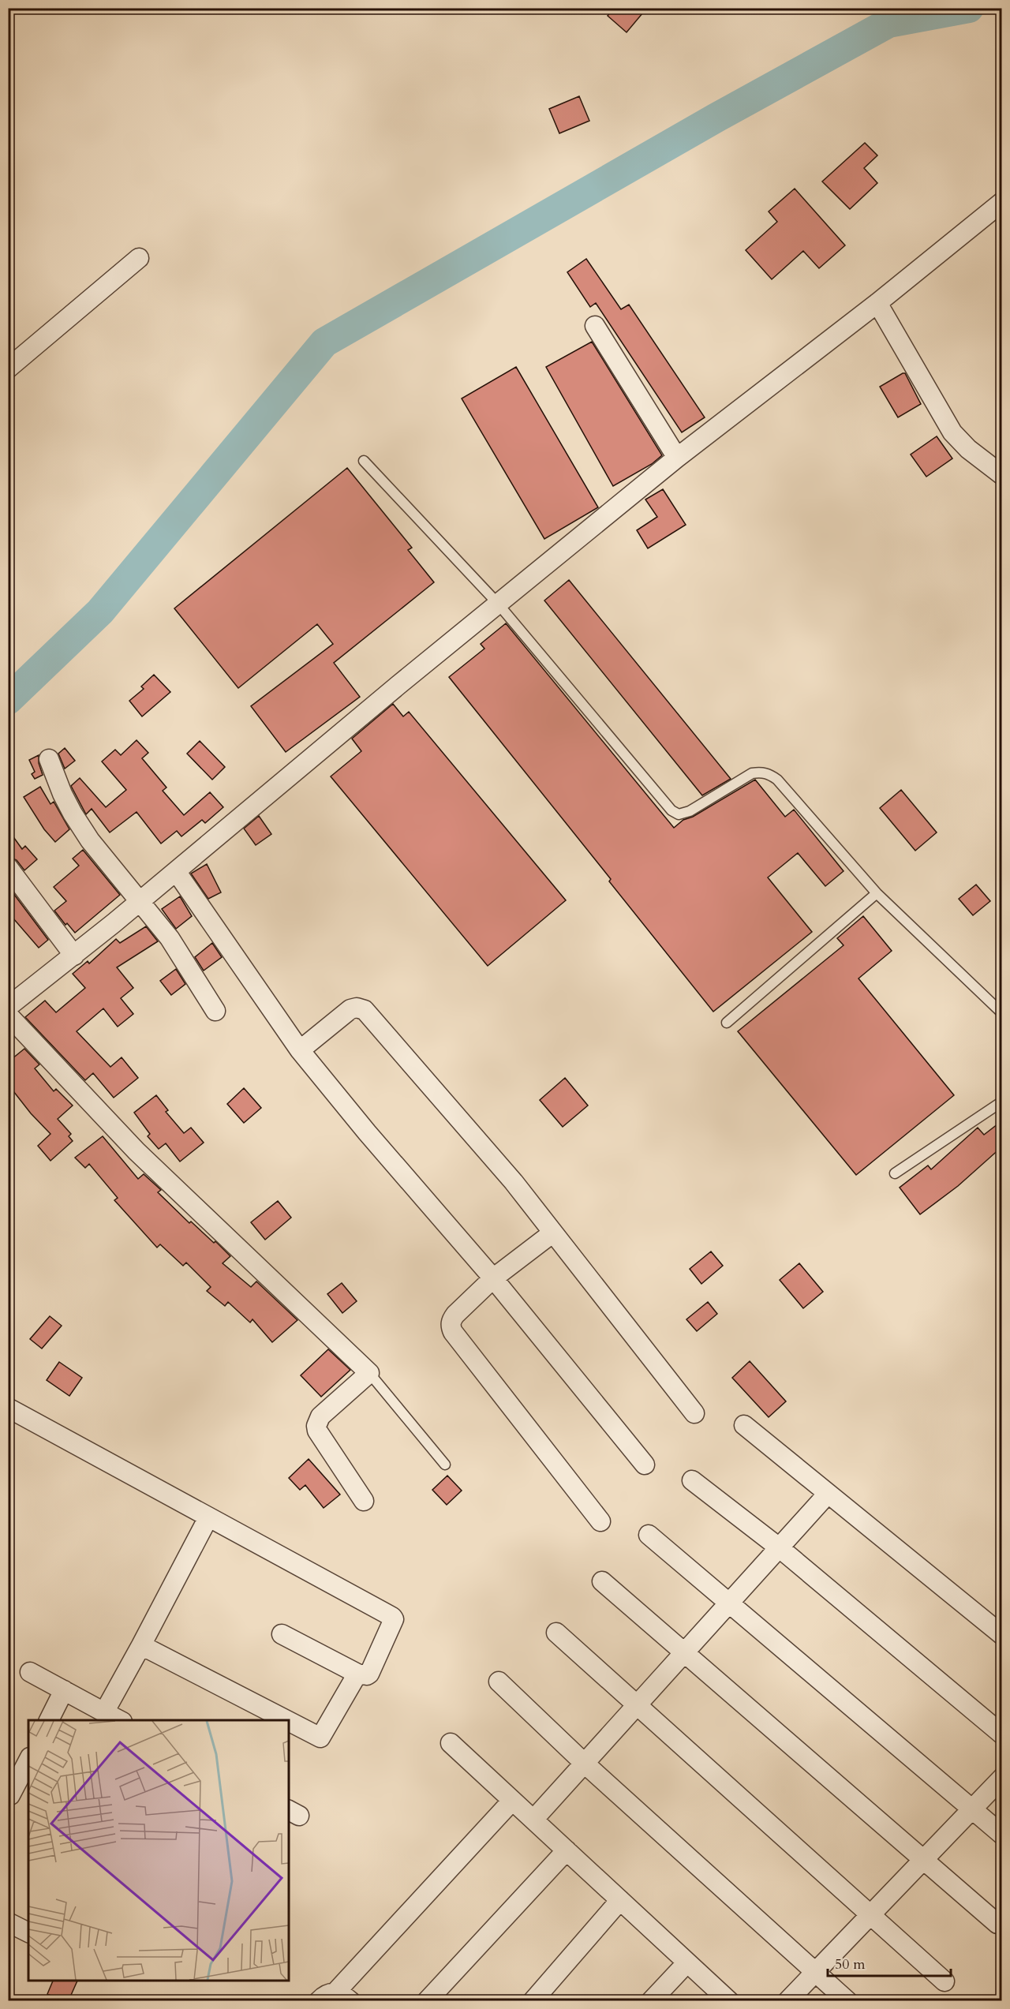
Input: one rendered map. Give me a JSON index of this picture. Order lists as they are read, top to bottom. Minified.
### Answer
{"scale_bar":"50 m"}
